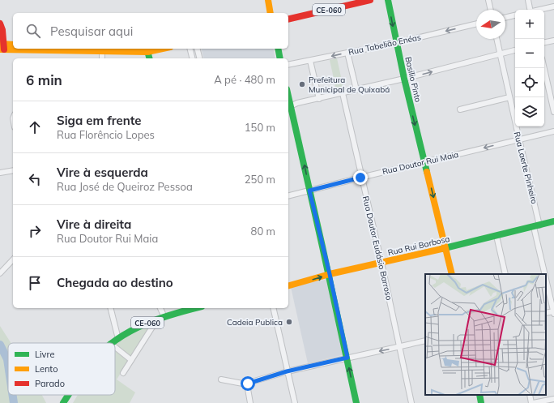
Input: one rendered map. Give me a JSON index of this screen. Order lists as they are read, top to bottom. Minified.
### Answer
{"streets":{"main road":["CE-060","Basilio Pinto","Rua Rui Barbosa"],"street":["Rua Tabelião Enéas","Rua Doutor Rui Maia","Rua Laerte Pinheiro","Rua Doutor Eudásio Barroso"]},"crossings":[["Rua Tabelião Enéas","Basilio Pinto"],["Basilio Pinto","Rua Doutor Rui Maia"],["Basilio Pinto","Rua Rui Barbosa"],["Rua Doutor Rui Maia","Rua Laerte Pinheiro"],["Rua Doutor Rui Maia","Rua Doutor Eudásio Barroso"],["Rua Laerte Pinheiro","Rua Rui Barbosa"],["Rua Rui Barbosa","Rua Doutor Eudásio Barroso"]],"one_way":["Basilio Pinto"],"places":["Prefeitura Municipal de Quixabá","Cadeia Publica"],"legend":["Livre","Lento","Parado"],"north":"left","page":{"map_buttons":["+","−"],"search":"Pesquisar aqui","heading":["6 min","A pé · 480 m"],"list":[["Siga em frente","Rua Florêncio Lopes","150 m"],["Vire à esquerda","Rua José de Queiroz Pessoa","250 m"],["Vire à direita","Rua Doutor Rui Maia","80 m"],"Chegada ao destino"]}}
